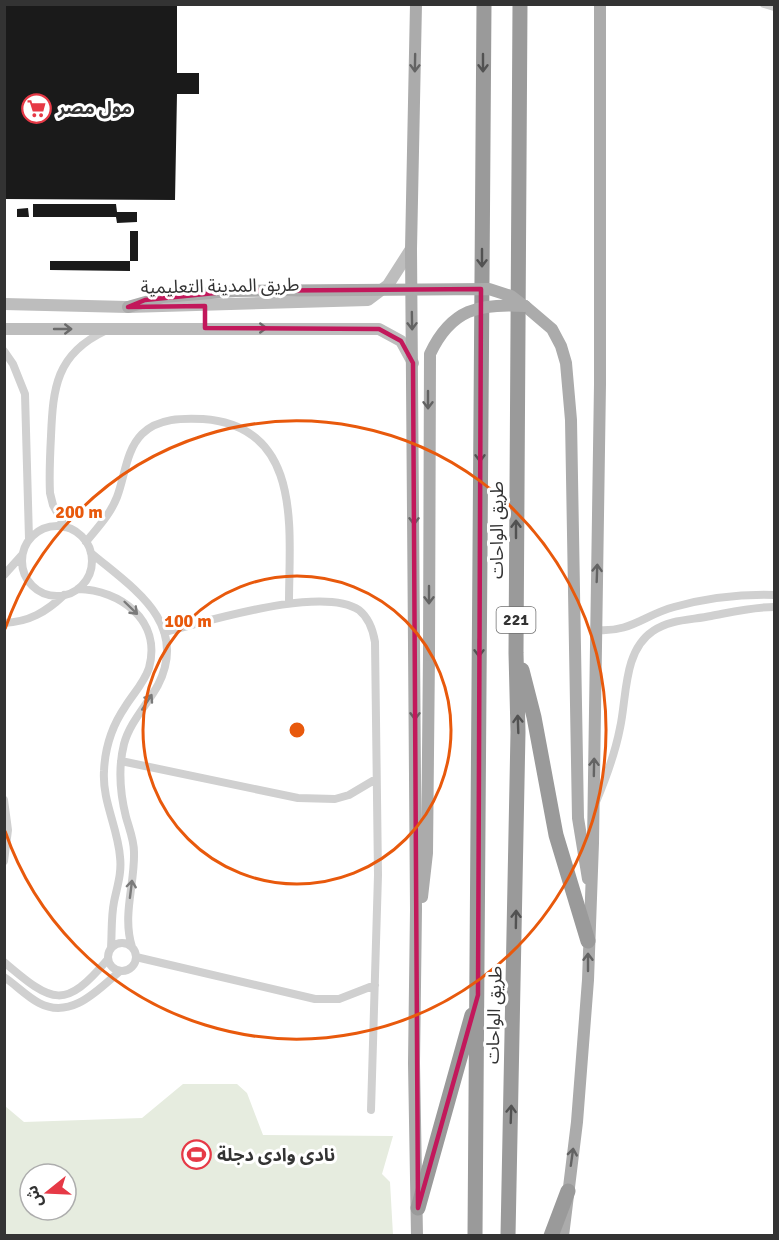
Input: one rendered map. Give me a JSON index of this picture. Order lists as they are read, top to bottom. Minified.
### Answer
{"streets":{"highway":["طريق الواحات","221"],"street":["طريق المدينة التعليمية"]},"places":{"supermarket":["مول مصر"],"sports":["نادى وادى دجلة"]},"north":"left","rings":["200 m","100 m"]}
